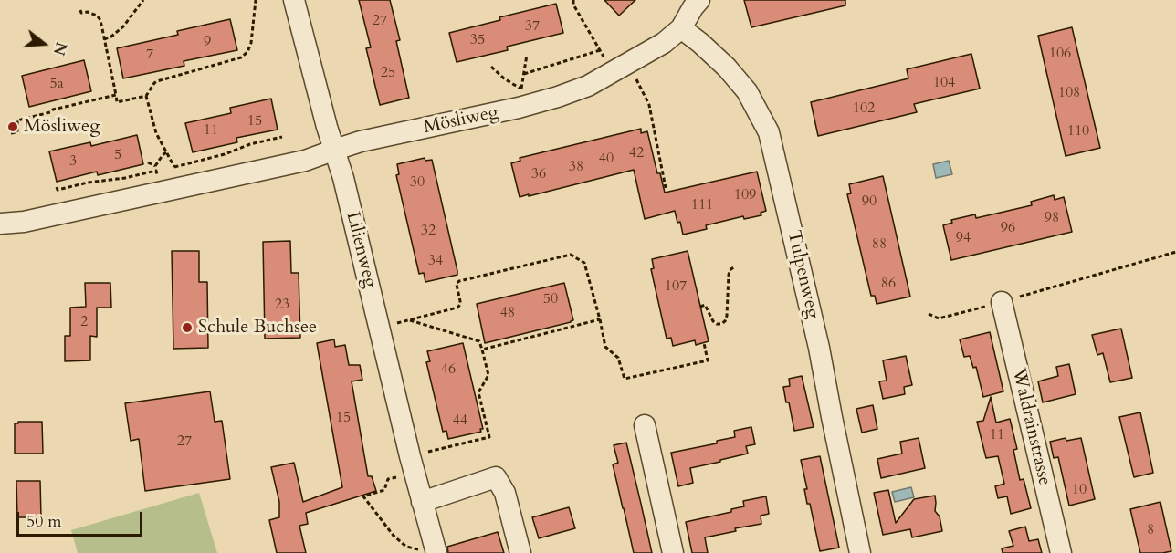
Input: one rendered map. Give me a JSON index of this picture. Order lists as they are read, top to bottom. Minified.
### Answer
{"streets":{"street":["Mösliweg","Lilienweg","Tulpenweg","Waldrainstrasse"]},"crossings":[["Mösliweg","Lilienweg"],["Mösliweg","Tulpenweg"]],"places":["Mösliweg","Schule Buchsee"],"house_numbers":["27","37","35","9","106","7","25","104","5a","108","102","15","11","110","42","5","40","3","38","36","30","109","90","111","98","96","32","94","88","34","86","107","50","23","48","2","46","15","44","11","27","10","8"],"scale_bar":"50 m","north":"right"}
